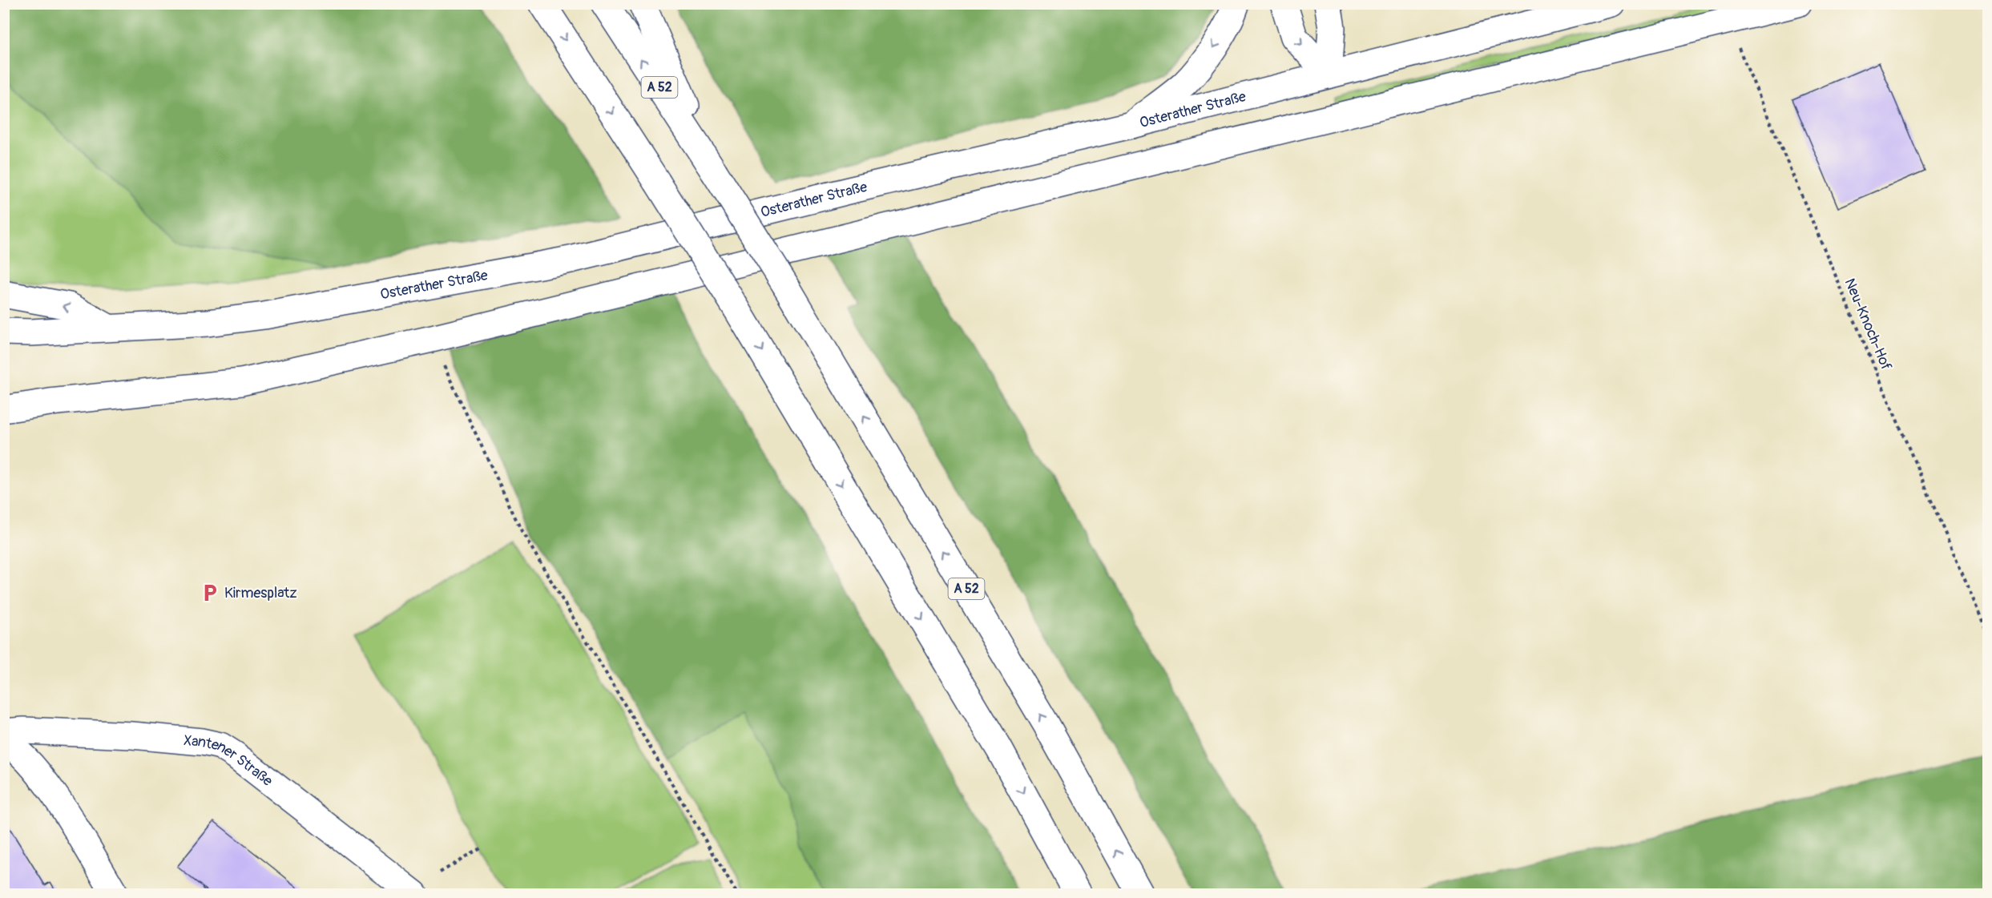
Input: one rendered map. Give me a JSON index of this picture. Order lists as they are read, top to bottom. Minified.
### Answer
{"streets":{"main road":["A 52","Osterather Straße","Xantener Straße"],"path":["Neu-Knoch-Hof"]},"places":{"parking":["Kirmesplatz"]}}
